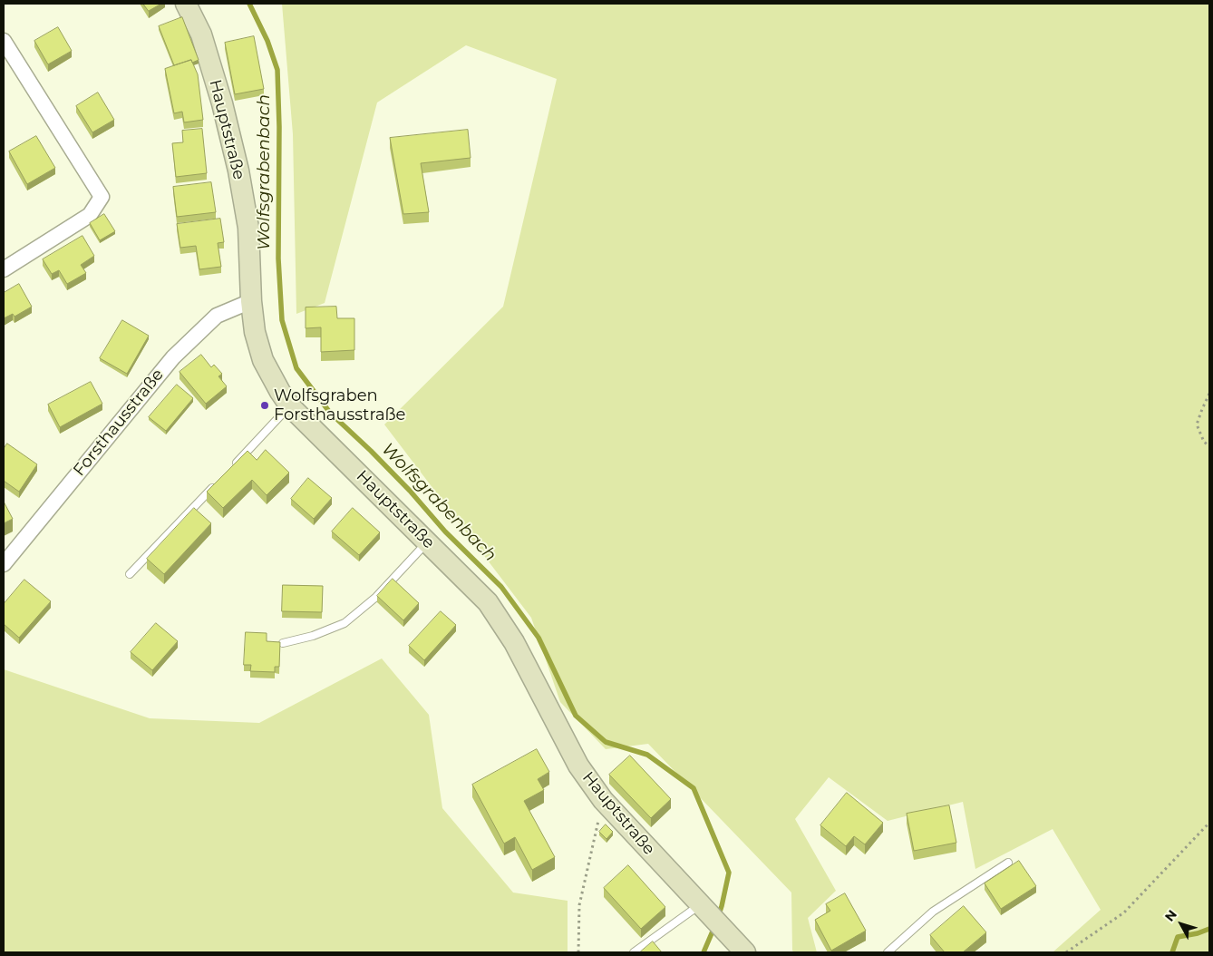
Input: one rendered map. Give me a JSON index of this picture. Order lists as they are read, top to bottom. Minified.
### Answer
{"streets":{"main road":["Hauptstraße"],"street":["Forsthausstraße"]},"crossings":[["Hauptstraße","Forsthausstraße"]],"water":["Wolfsgrabenbach"],"places":["Wolfsgraben Forsthausstraße"],"north":"top left"}
